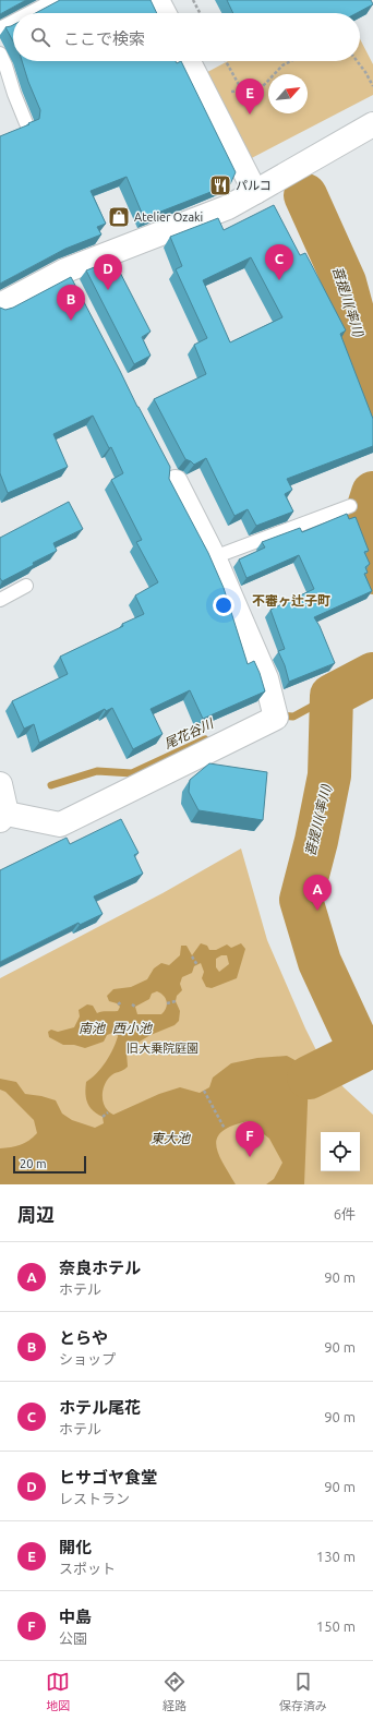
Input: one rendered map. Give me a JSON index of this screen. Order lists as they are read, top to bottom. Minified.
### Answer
{"districts":["不審ヶ辻子町"],"water":["菩提川(率川)","尾花谷川","南池","西小池","東大池"],"parks":["旧大乗院庭園"],"places":{"restaurant":["パルコ"],"shop":["Atelier Ozaki"]},"scale_bar":"20 m","north":"top right","page":{"search":"ここで検索","pins":["E","C","D","B","A","F"],"scale":"20 m","heading":["周辺","6件"],"list":[{"mark":"A","name":"奈良ホテル","note":"ホテル","value":"90 m"},{"mark":"B","name":"とらや","note":"ショップ","value":"90 m"},{"mark":"C","name":"ホテル尾花","note":"ホテル","value":"90 m"},{"mark":"D","name":"ヒサゴヤ食堂","note":"レストラン","value":"90 m"},{"mark":"E","name":"開化","note":"スポット","value":"130 m"},{"mark":"F","name":"中島","note":"公園","value":"150 m"}],"nav":["地図","経路","保存済み"]}}
